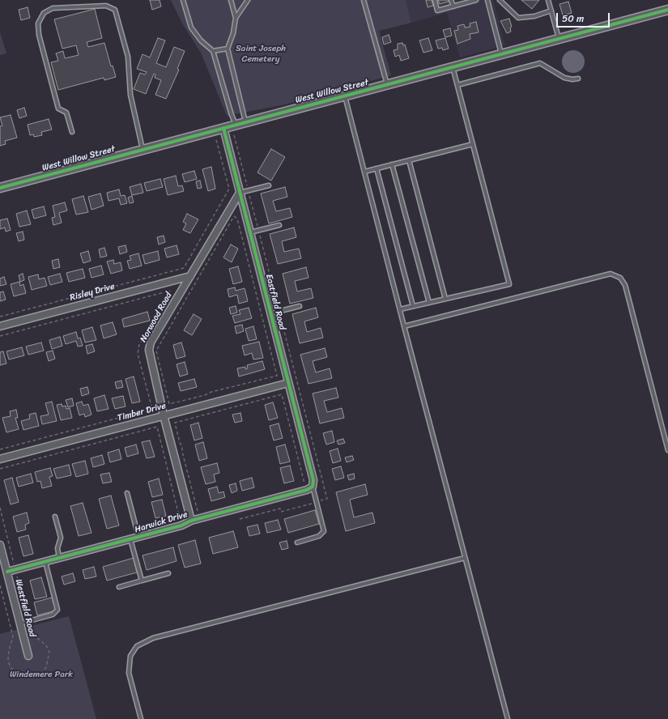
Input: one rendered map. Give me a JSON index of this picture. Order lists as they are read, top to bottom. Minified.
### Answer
{"streets":{"street":["West Willow Street","Risley Drive","Eastfield Road","Norwood Road","Timber Drive","Harwick Drive","Westfield Road"]},"crossings":[["West Willow Street","Eastfield Road"],["Risley Drive","Norwood Road"],["Eastfield Road","Norwood Road"],["Eastfield Road","Timber Drive"],["Eastfield Road","Harwick Drive"],["Norwood Road","Timber Drive"],["Norwood Road","Harwick Drive"],["Harwick Drive","Westfield Road"]],"parks":["Saint Joseph Cemetery","Windemere Park"],"scale_bar":"50 m"}
